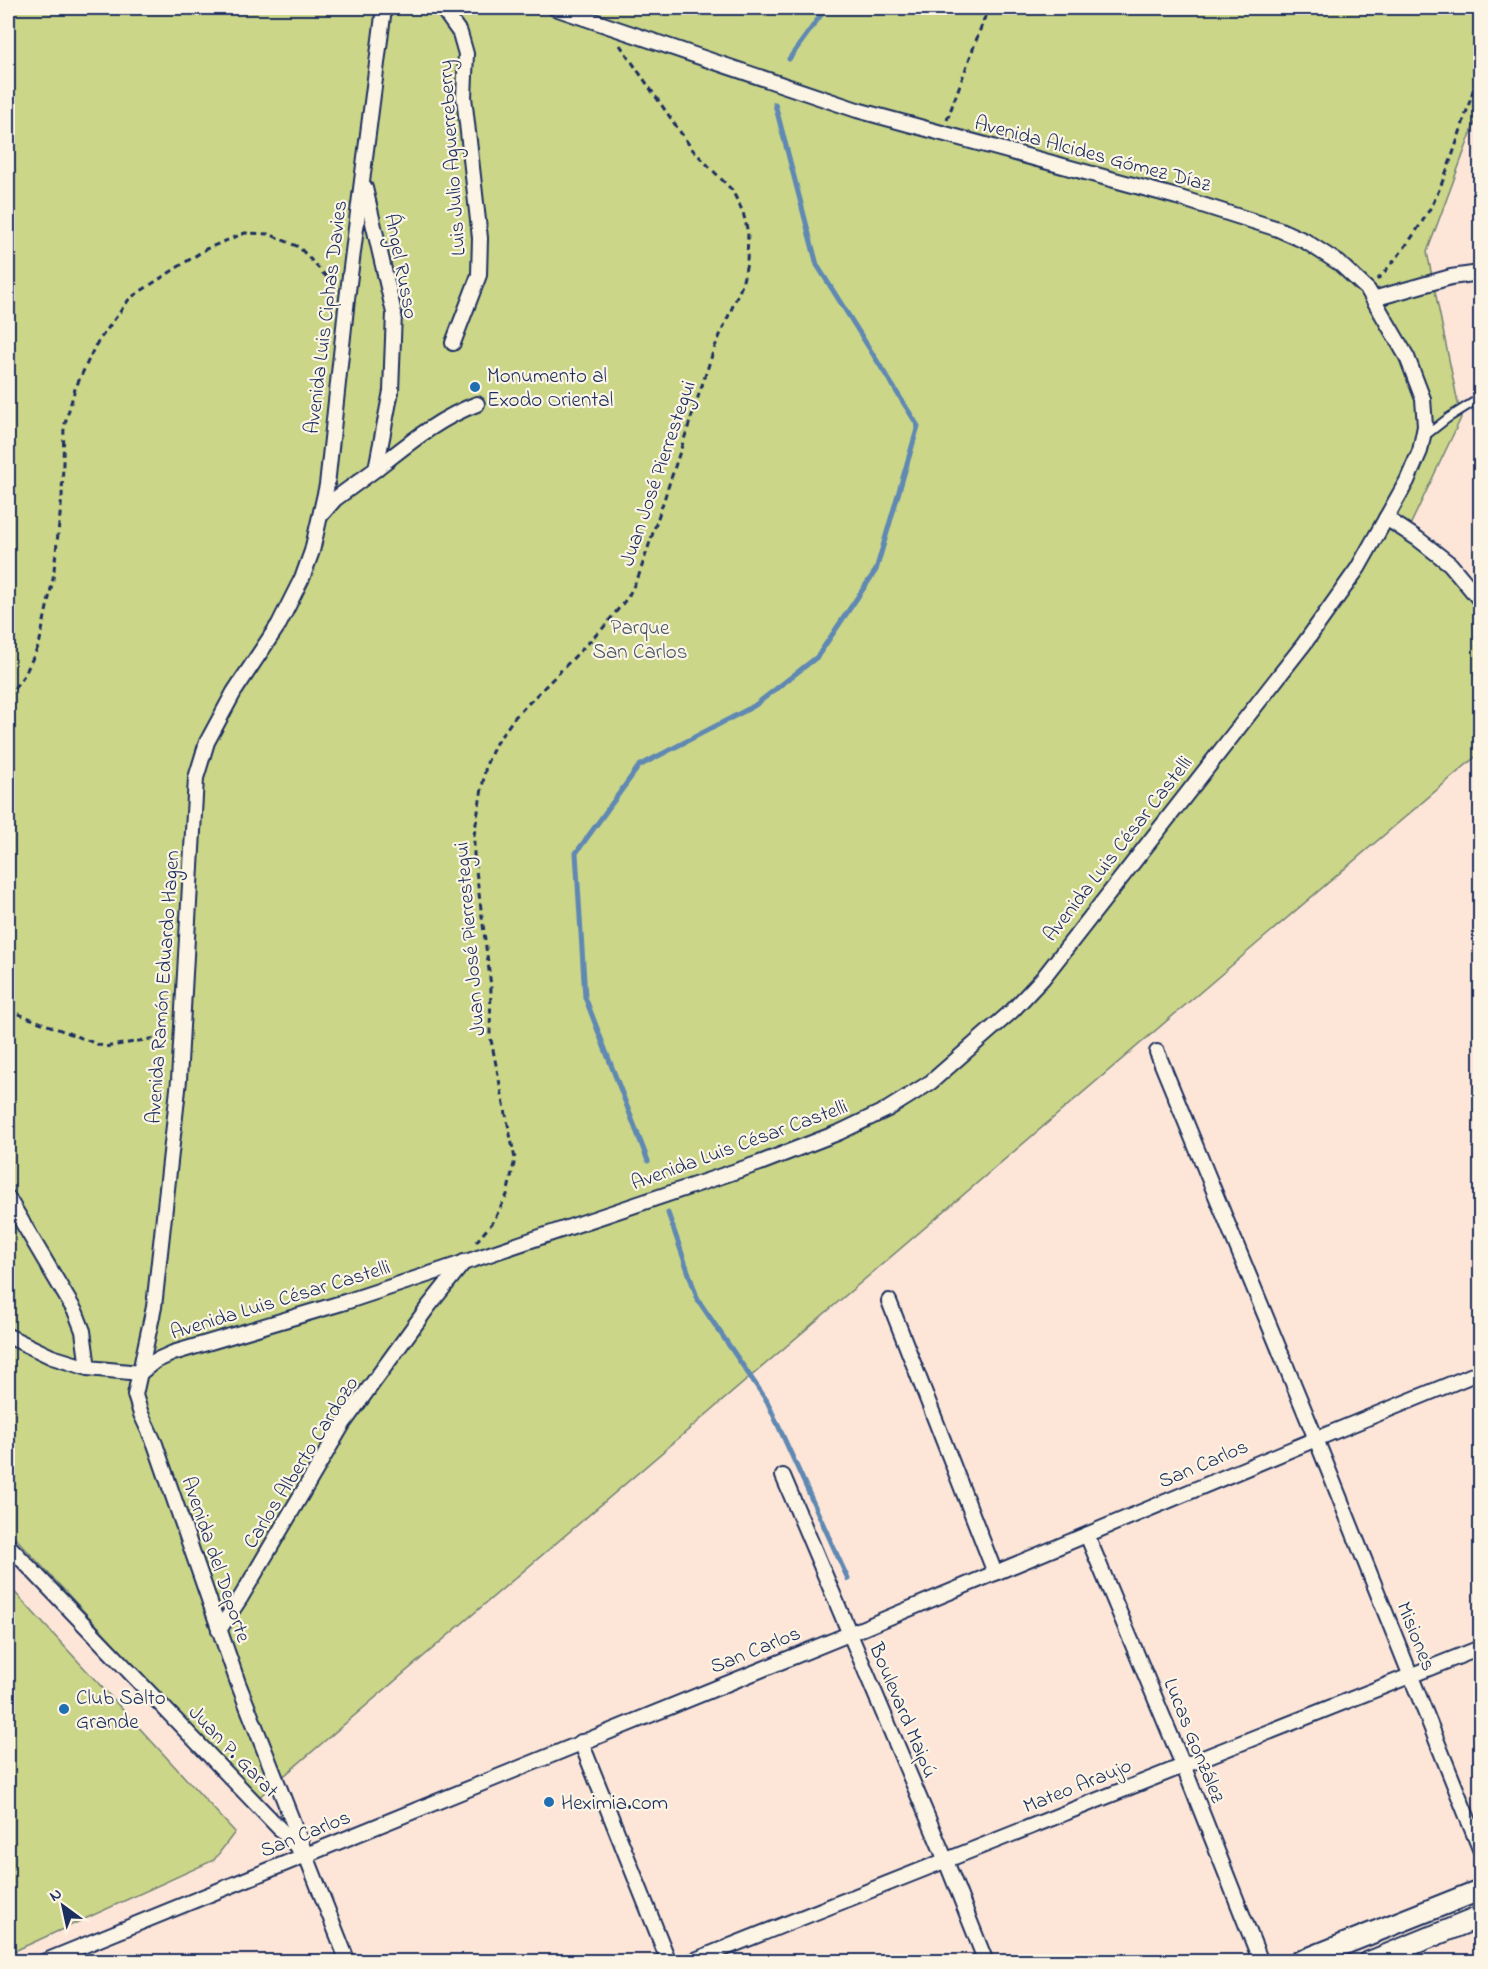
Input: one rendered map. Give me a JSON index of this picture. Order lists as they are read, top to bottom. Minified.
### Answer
{"streets":{"street":["Avenida Alcides Gómez Díaz","Luis Julio Aguerreberry","Ángel Russo","Avenida Luis Ciphas Davies","Avenida Luis César Castelli","Avenida Ramón Eduardo Hagen","Carlos Alberto Cardozo","San Carlos","Avenida del Deporte","Misiones","Boulevard Maipú","Lucas González","Juan P. Garat","Mateo Araujo"],"path":["Juan José Pierrestegui"]},"crossings":[["Avenida Alcides Gómez Díaz","Juan José Pierrestegui"],["Avenida Alcides Gómez Díaz","Avenida Luis César Castelli"],["Ángel Russo","Avenida Luis Ciphas Davies"],["Avenida Luis Ciphas Davies","Avenida Ramón Eduardo Hagen"],["Avenida Luis César Castelli","Avenida Ramón Eduardo Hagen"],["Avenida Luis César Castelli","Carlos Alberto Cardozo"],["Avenida Luis César Castelli","Avenida del Deporte"],["Avenida Ramón Eduardo Hagen","Avenida del Deporte"],["Carlos Alberto Cardozo","Avenida del Deporte"],["San Carlos","Avenida del Deporte"],["San Carlos","Misiones"],["San Carlos","Boulevard Maipú"],["San Carlos","Lucas González"],["San Carlos","Juan P. Garat"],["Avenida del Deporte","Juan P. Garat"],["Misiones","Mateo Araujo"],["Boulevard Maipú","Mateo Araujo"],["Lucas González","Mateo Araujo"]],"parks":["Parque San Carlos"],"places":["Monumento al Exodo Oriental","Club Salto Grande","Heximia.com"],"north":"top left"}
